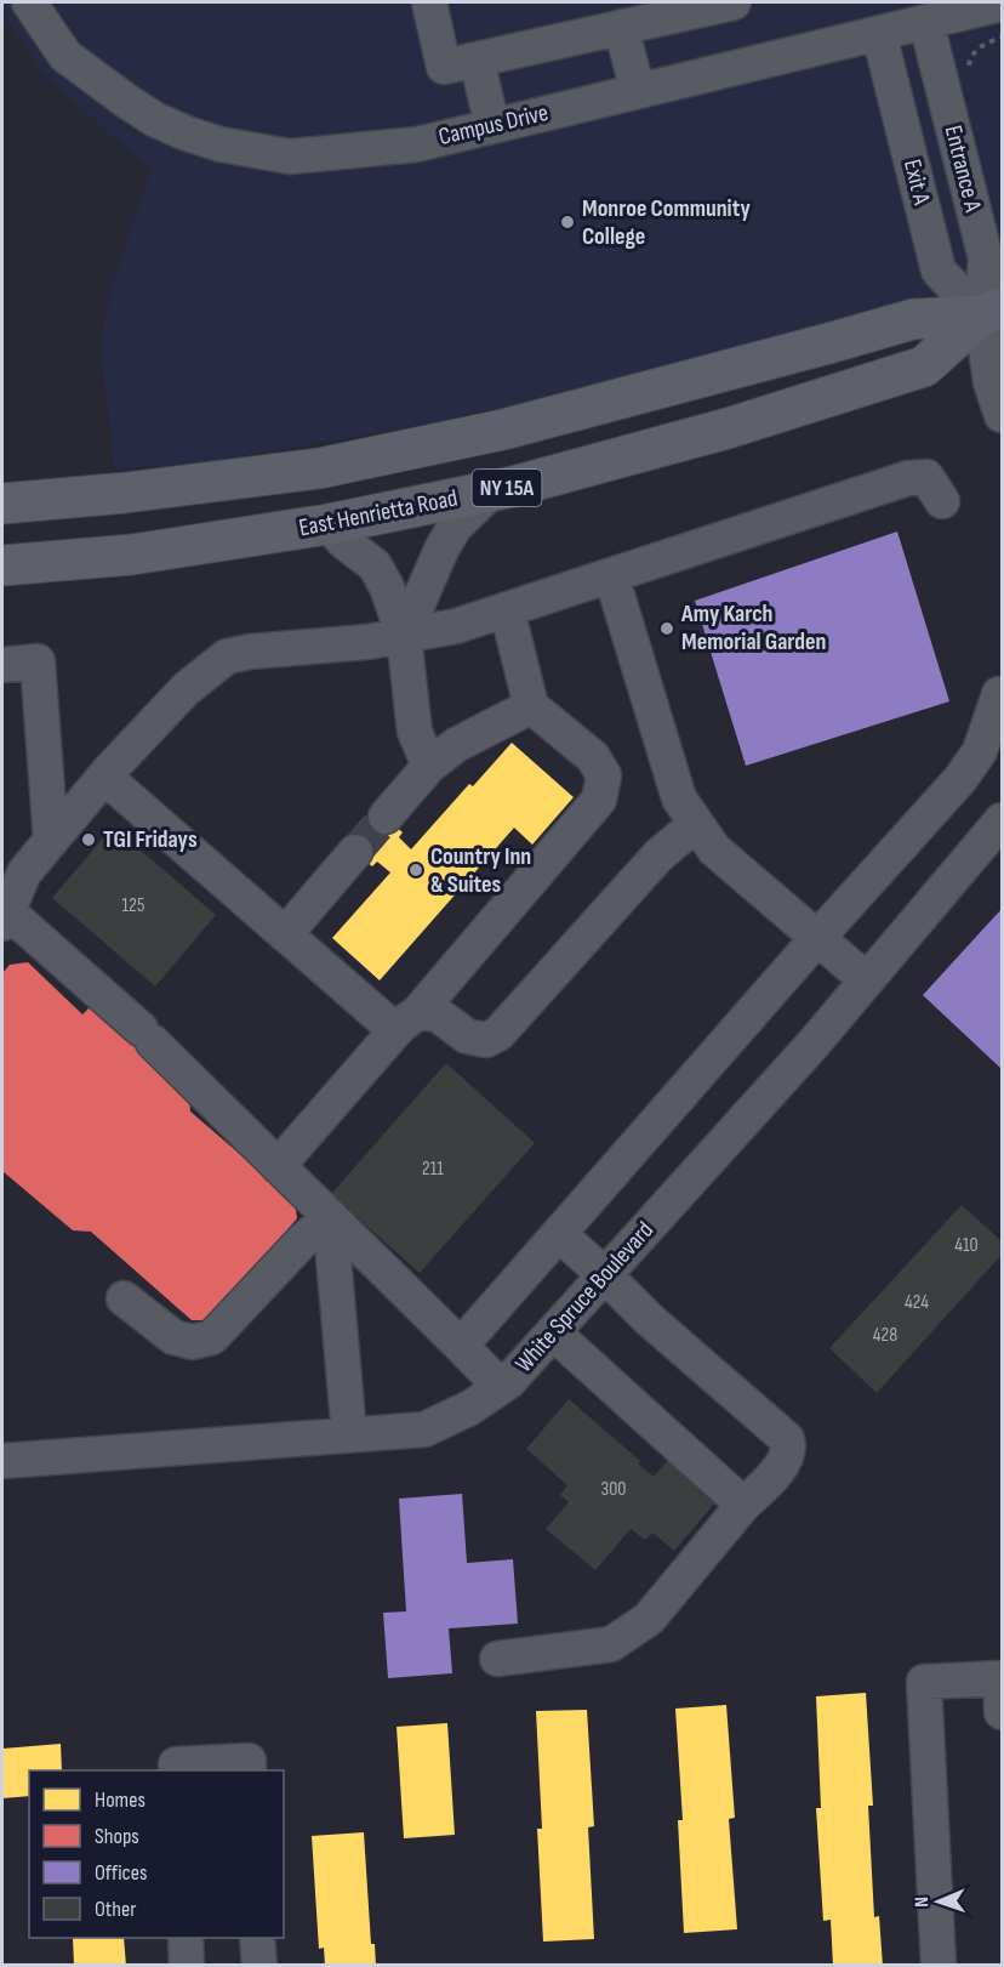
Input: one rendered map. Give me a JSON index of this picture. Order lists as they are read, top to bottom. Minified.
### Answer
{"streets":{"main road":["NY 15A","East Henrietta Road"],"street":["Campus Drive","Entrance A","Exit A","White Spruce Boulevard"]},"crossings":[["Campus Drive","Entrance A"],["Campus Drive","Exit A"],["Entrance A","Exit A"],["Entrance A","NY 15A"],["Entrance A","East Henrietta Road"],["Exit A","NY 15A"],["Exit A","East Henrietta Road"],["NY 15A","East Henrietta Road"]],"places":["Monroe Community College","Amy Karch Memorial Garden","TGI Fridays","Country Inn & Suites"],"house_numbers":["125","211","410","424","428","300"],"legend":["Homes","Shops","Offices","Other"],"north":"left"}
